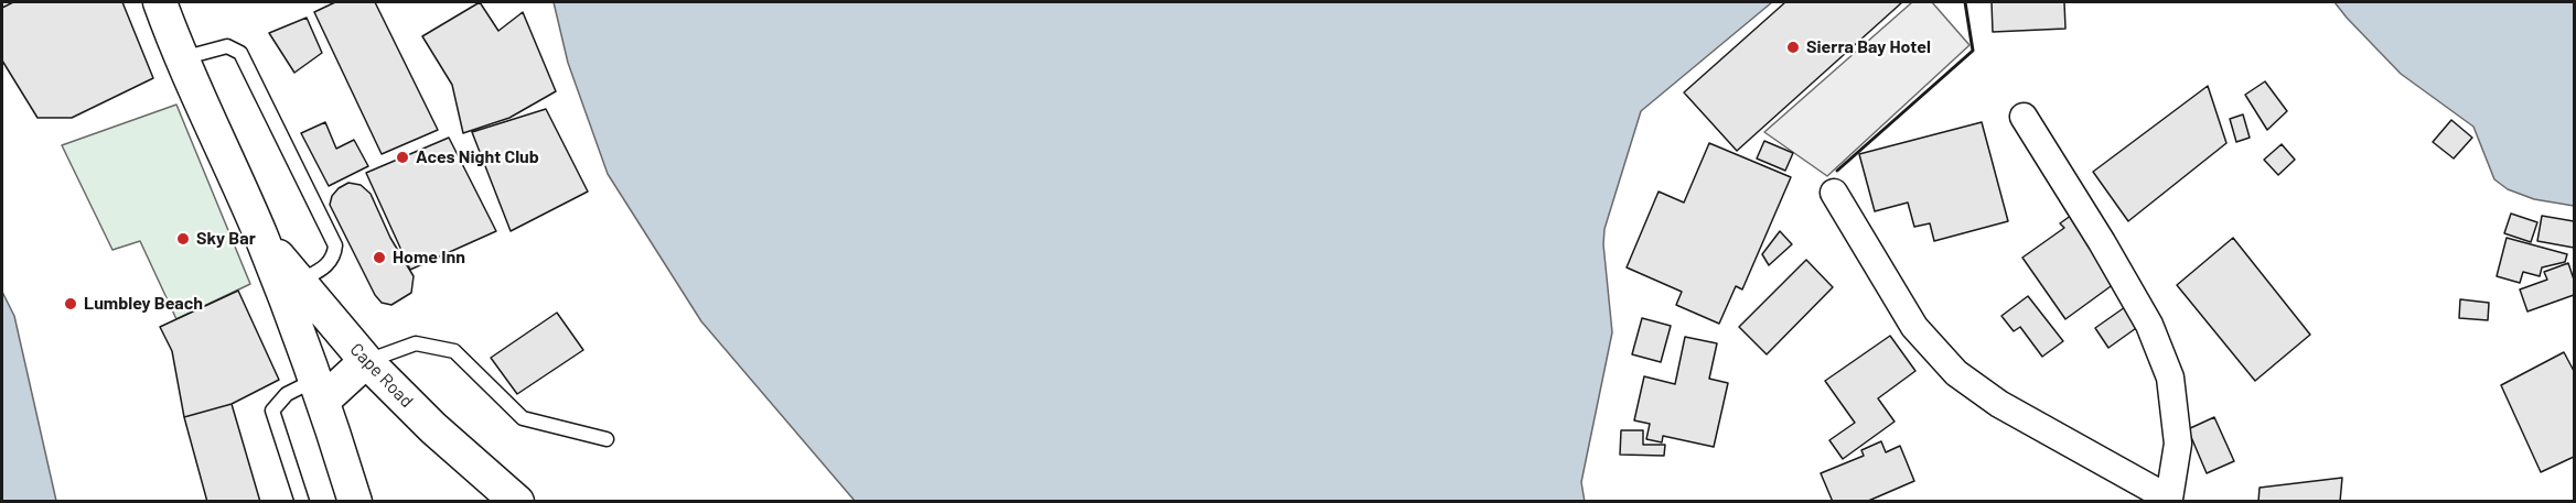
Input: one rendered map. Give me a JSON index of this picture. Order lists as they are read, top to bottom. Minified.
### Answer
{"streets":{"street":["Cape Road"]},"places":["Sierra Bay Hotel","Aces Night Club","Sky Bar","Home Inn","Lumbley Beach"]}
